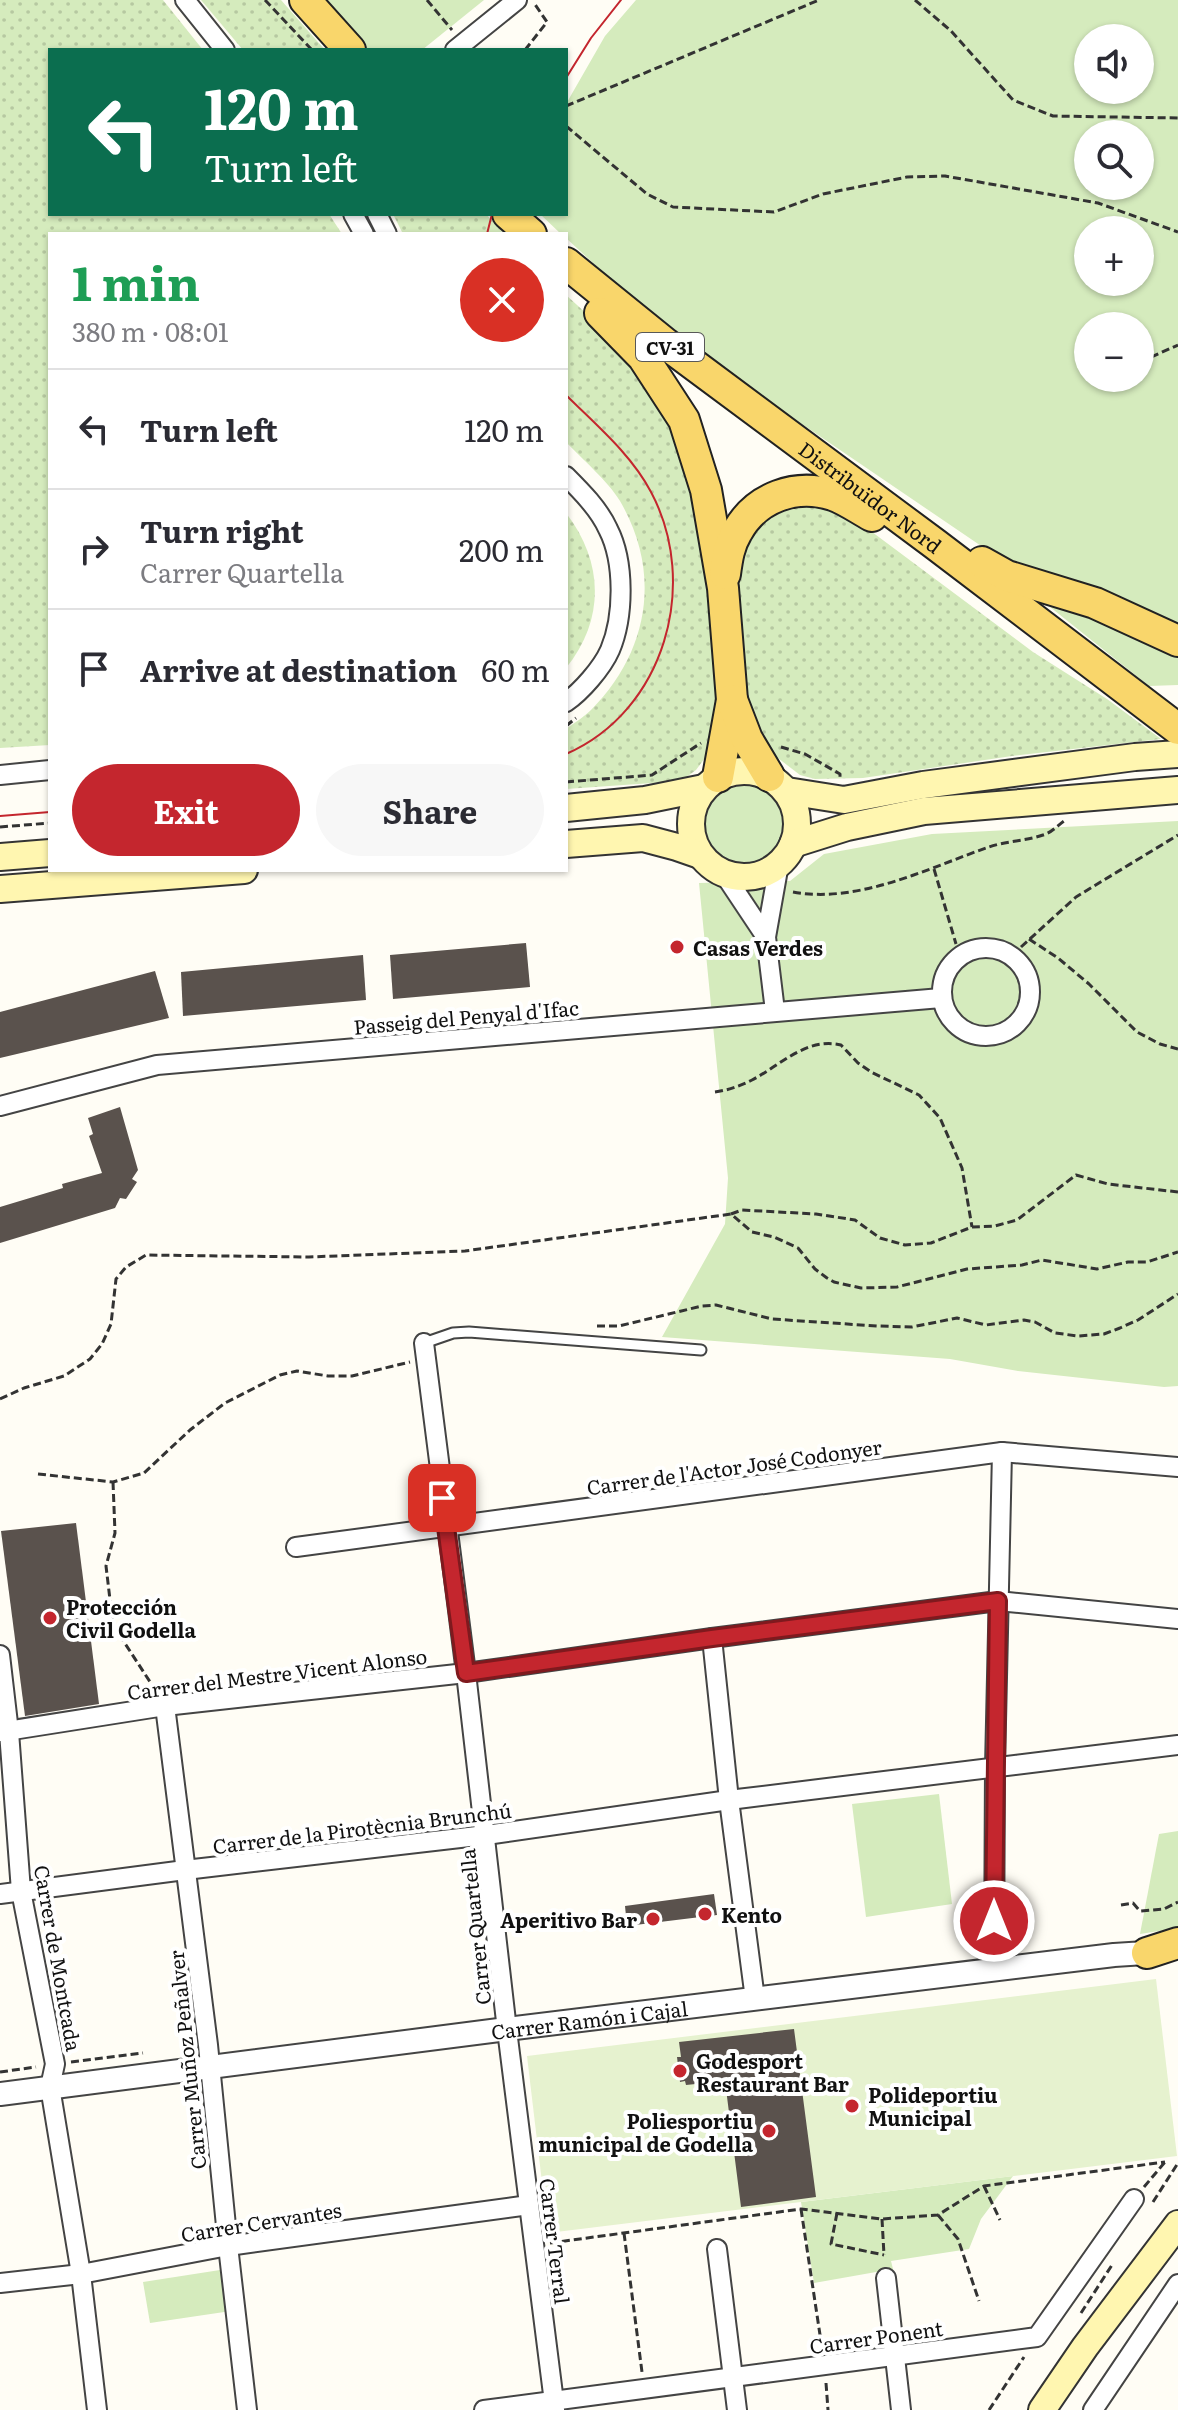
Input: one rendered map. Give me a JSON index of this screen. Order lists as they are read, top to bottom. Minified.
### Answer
{"streets":{"main road":["CV-31","Distribuïdor Nord"],"street":["Passeig del Penyal d'Ifac","Carrer de l'Actor José Codonyer","Carrer del Mestre Vicent Alonso","Carrer de la Pirotècnia Brunchú","Carrer Quartella","Carrer de Montcada","Carrer Ramón i Cajal","Carrer Muñoz Peñalver","Carrer Cervantes","Carrer Terral","Carrer Ponent"]},"crossings":[["Carrer de l'Actor José Codonyer","Carrer Quartella"],["Carrer del Mestre Vicent Alonso","Carrer Quartella"],["Carrer del Mestre Vicent Alonso","Carrer de Montcada"],["Carrer del Mestre Vicent Alonso","Carrer Muñoz Peñalver"],["Carrer de la Pirotècnia Brunchú","Carrer Quartella"],["Carrer de la Pirotècnia Brunchú","Carrer de Montcada"],["Carrer de la Pirotècnia Brunchú","Carrer Muñoz Peñalver"],["Carrer Quartella","Carrer Ramón i Cajal"],["Carrer Quartella","Carrer Terral"],["Carrer de Montcada","Carrer Ramón i Cajal"],["Carrer de Montcada","Carrer Cervantes"],["Carrer Ramón i Cajal","Carrer Muñoz Peñalver"],["Carrer Ramón i Cajal","Carrer Terral"],["Carrer Muñoz Peñalver","Carrer Cervantes"],["Carrer Cervantes","Carrer Terral"],["Carrer Terral","Carrer Ponent"]],"places":["Casas Verdes","Protección Civil Godella","Kento","Aperitivo Bar","Godesport Restaurant Bar","Polideportiu Municipal","Poliesportiu municipal de Godella"],"page":{"map_buttons":["+","−"],"turn":["120 m","Turn left"],"heading":["1 min","380 m · 08:01"],"list":[{"name":"Turn left","value":"120 m"},{"name":"Turn right","note":"Carrer Quartella","value":"200 m"},{"name":"Arrive at destination","value":"60 m"}],"buttons":["Exit","Share"]}}
